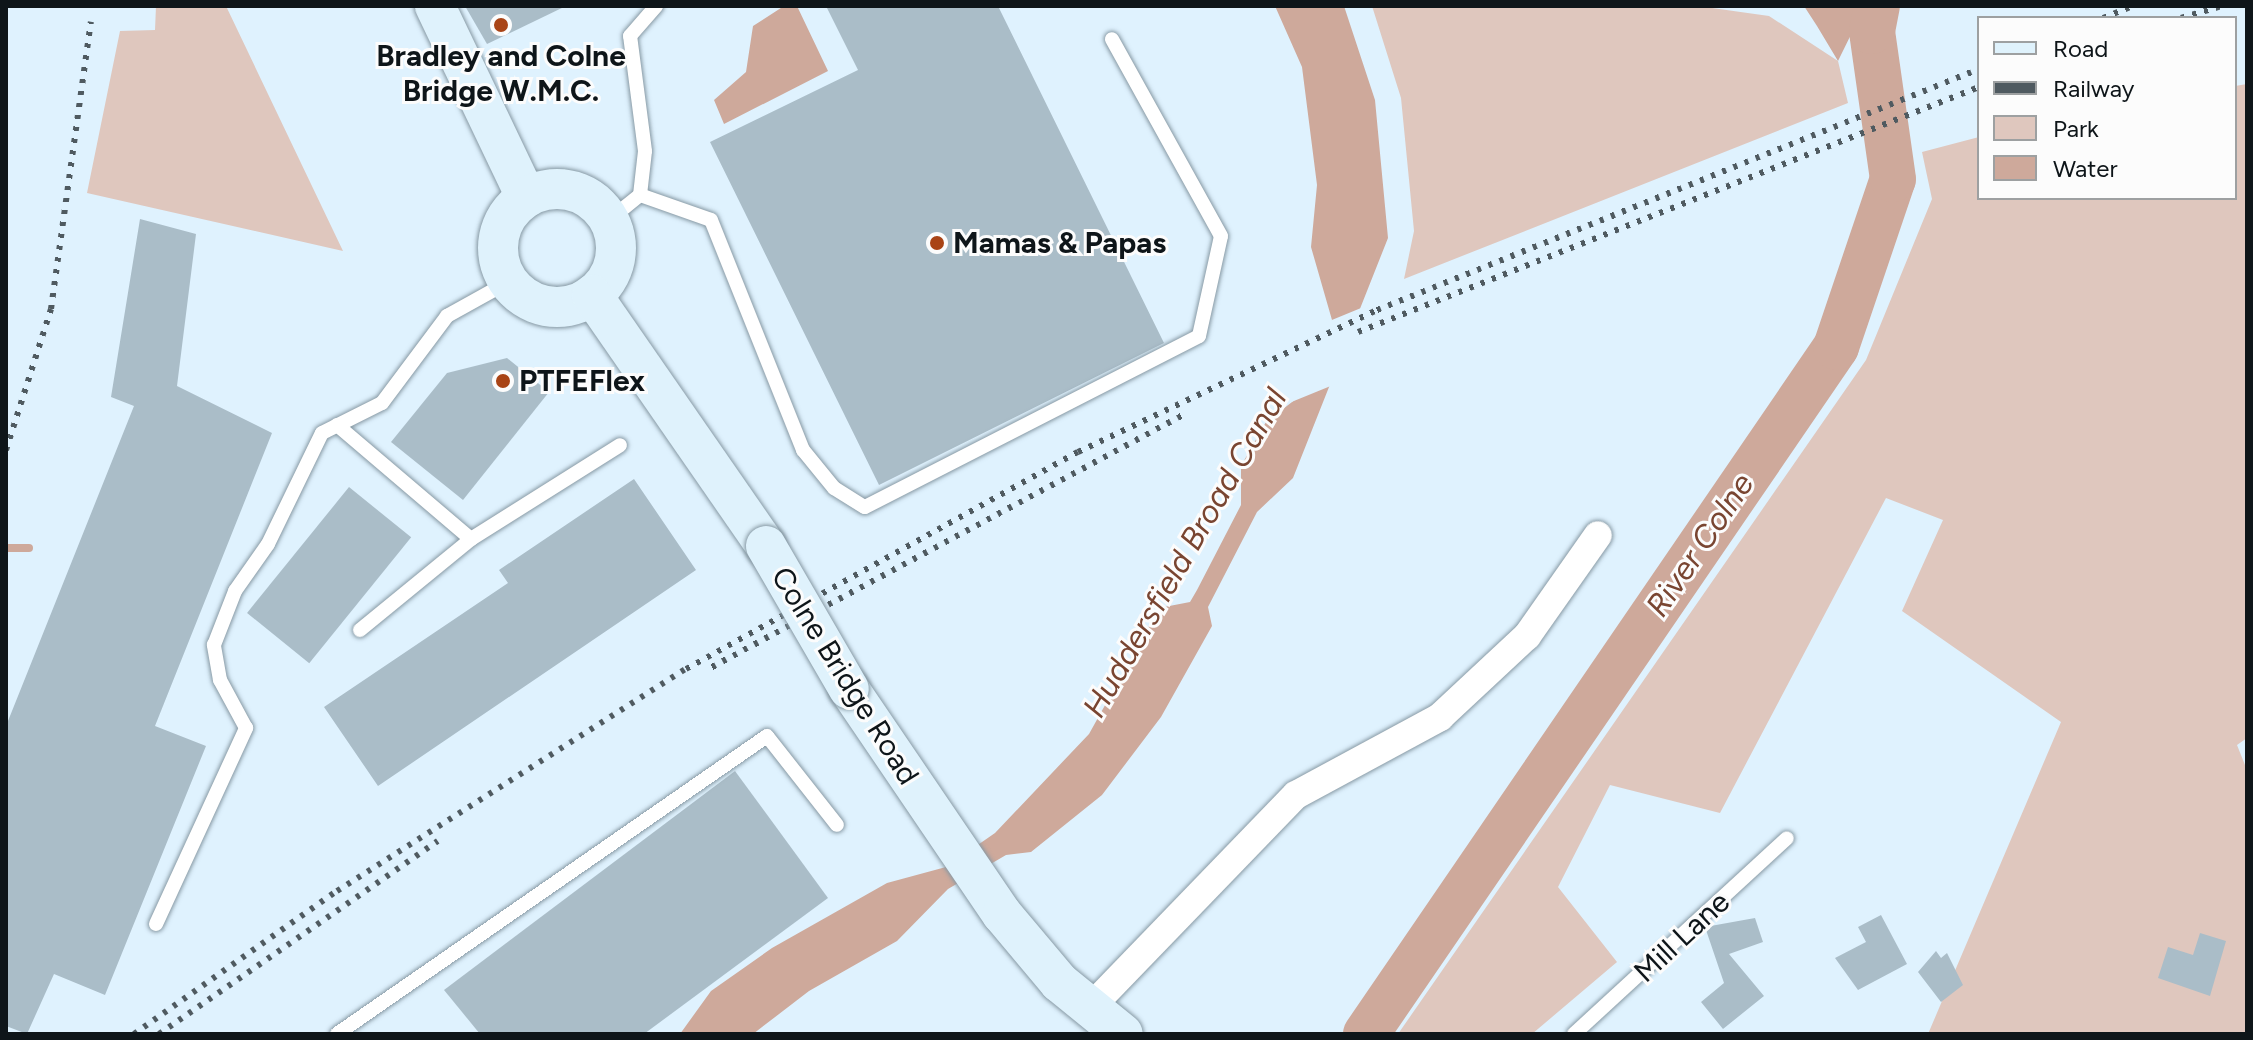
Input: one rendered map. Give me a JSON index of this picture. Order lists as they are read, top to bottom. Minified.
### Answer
{"streets":{"main road":["Colne Bridge Road"],"lane":["Mill Lane"]},"water":["River Colne","Huddersfield Broad Canal"],"places":["Bradley and Colne Bridge W.M.C.","Mamas & Papas","PTFEFlex"],"legend":["Road","Railway","Park","Water"]}
